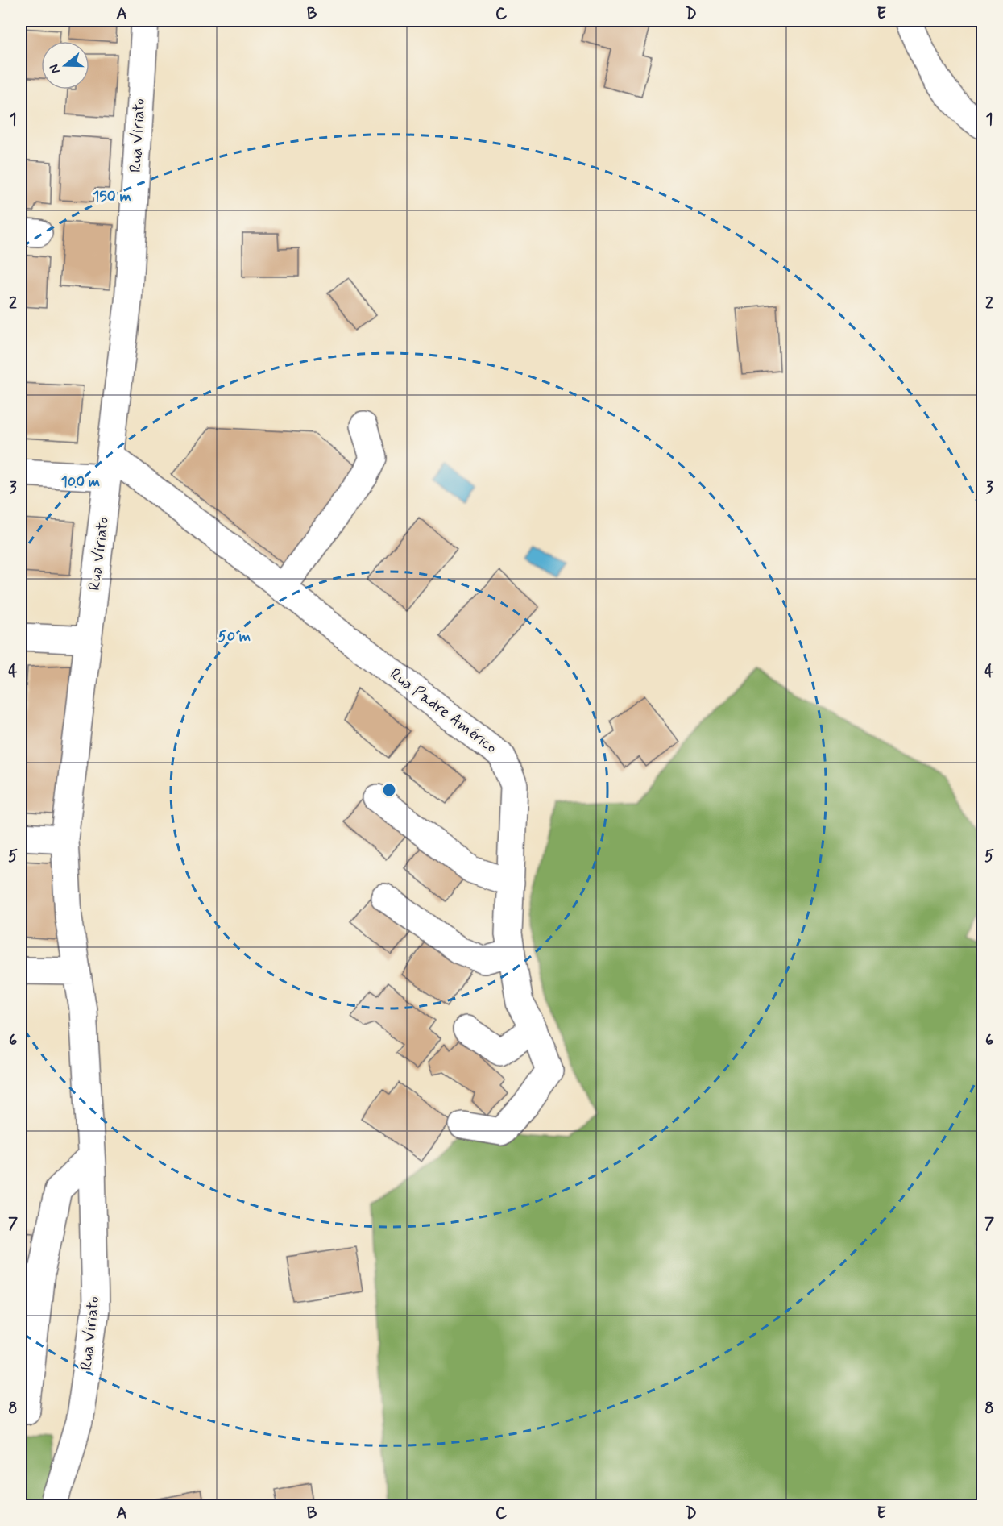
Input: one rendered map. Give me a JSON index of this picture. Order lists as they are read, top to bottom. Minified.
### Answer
{"streets":{"street":["Rua Viriato","Rua Padre Américo"]},"crossings":[["Rua Viriato","Rua Padre Américo"]],"north":"left","grid":{"columns":["A","B","C","D","E"],"rows":["1","2","3","4","5","6","7","8"]},"rings":["150 m","100 m","50 m"]}
